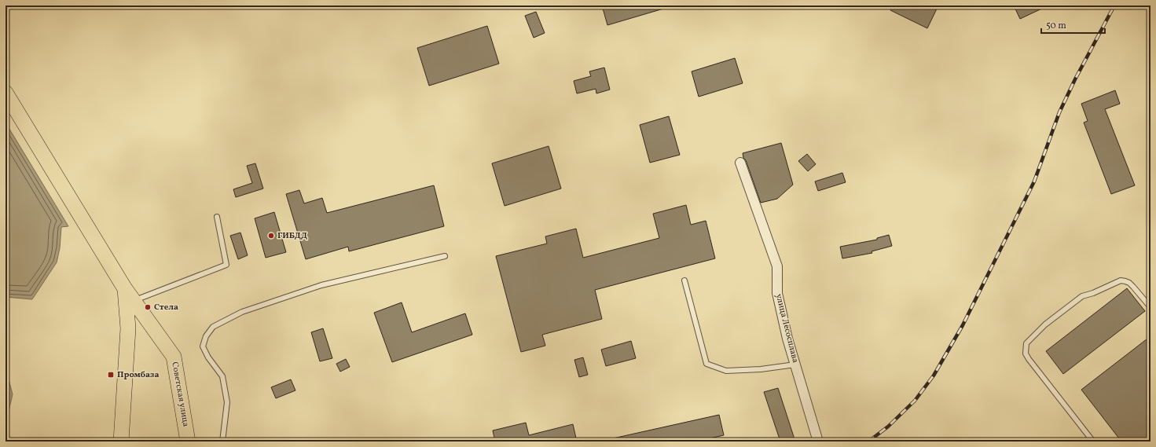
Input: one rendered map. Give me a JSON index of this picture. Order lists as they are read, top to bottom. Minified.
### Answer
{"streets":{"main road":["Советская улица"],"street":["улица Лесосплава"]},"places":{"other":["ГИБДД","Стела"],"transit":["Промбаза"]},"scale_bar":"50 m"}
